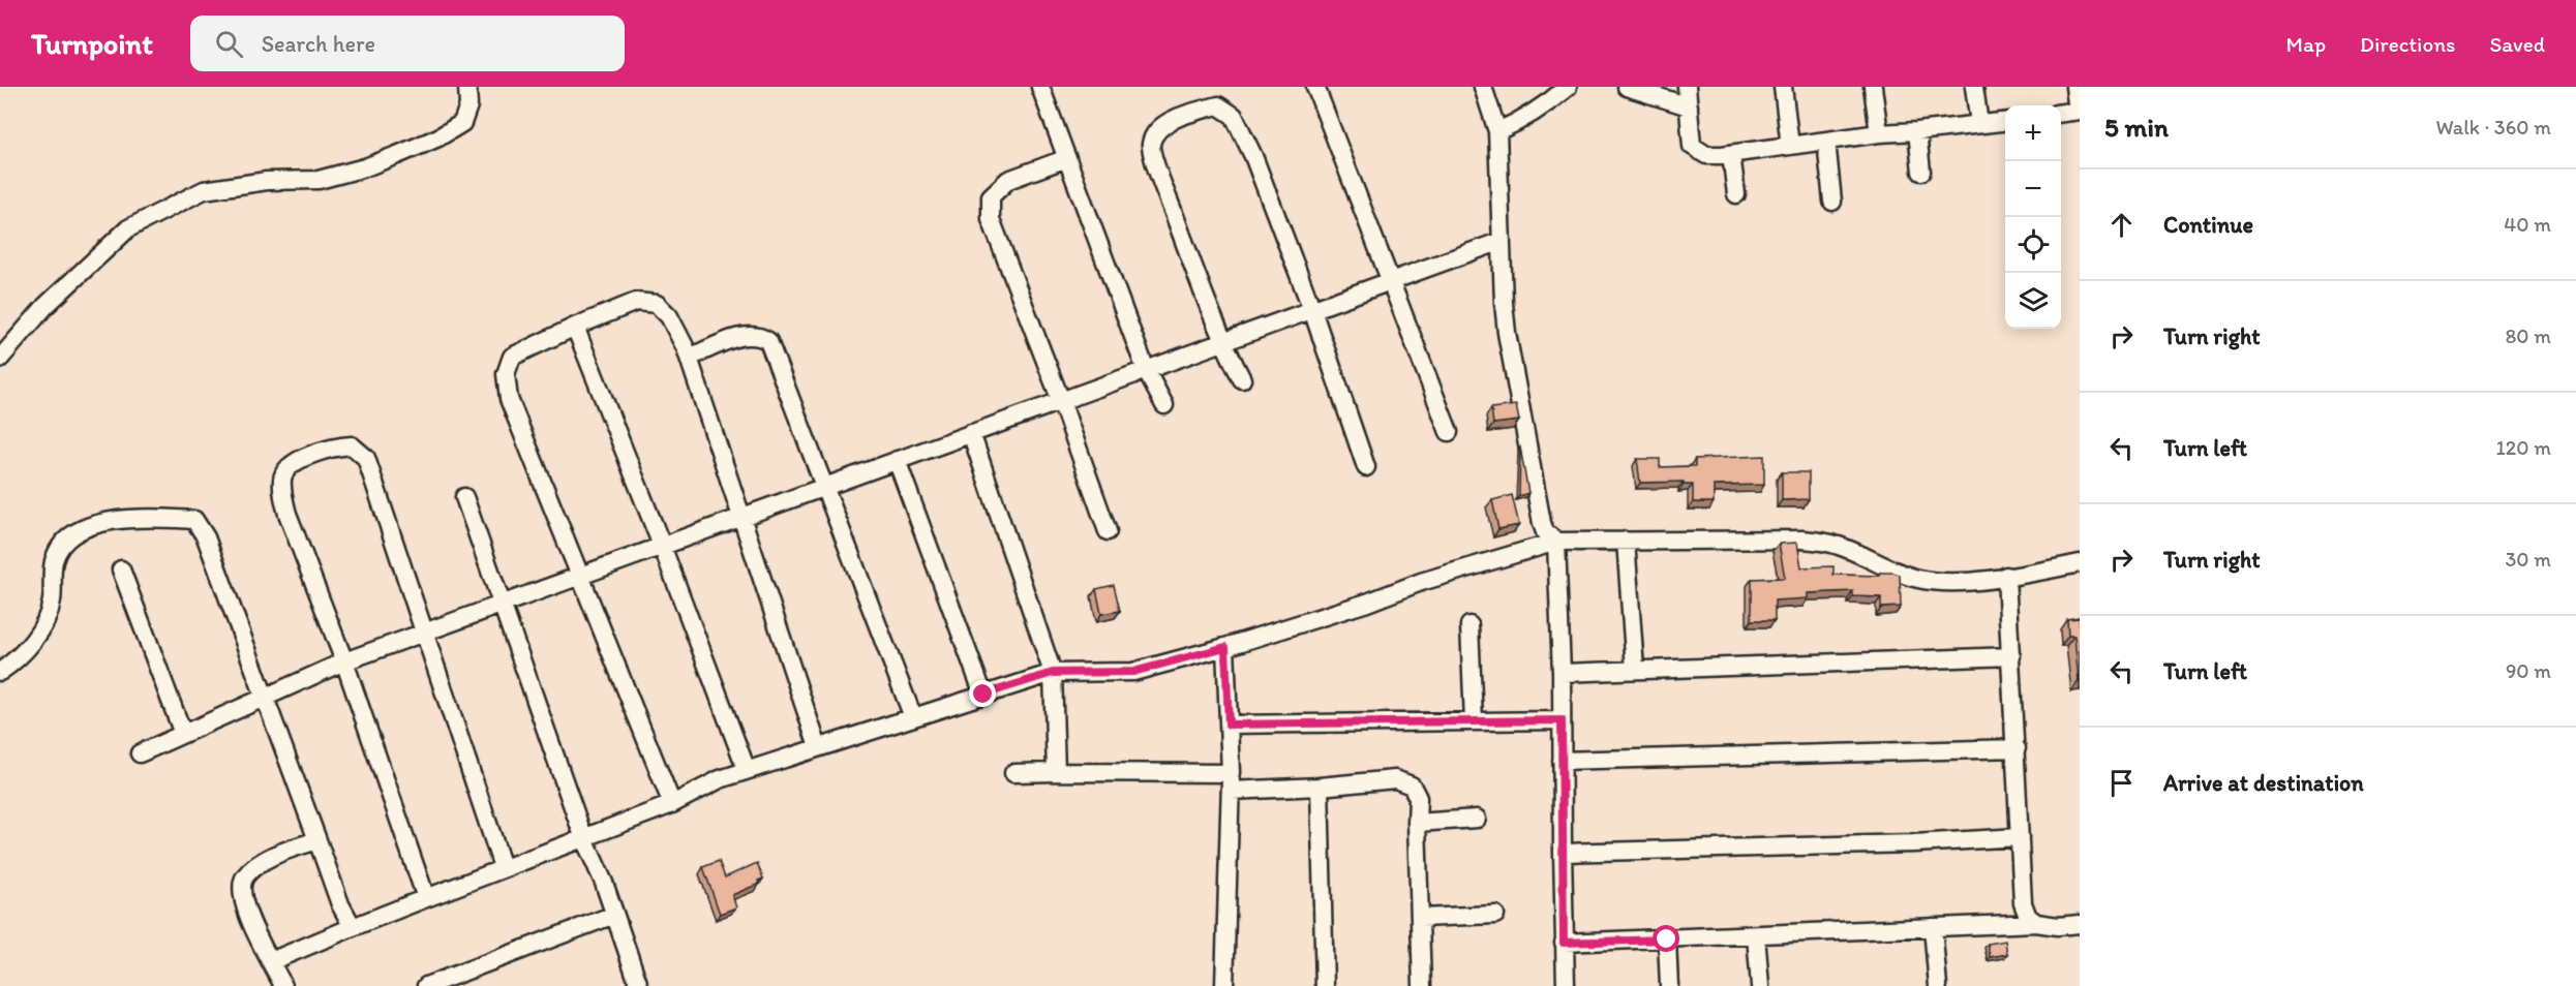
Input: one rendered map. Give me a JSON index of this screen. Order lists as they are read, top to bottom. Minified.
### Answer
{"page":{"header":"Turnpoint","search":"Search here","nav":["Map","Directions","Saved"],"heading":["5 min","Walk · 360 m"],"map_buttons":["+","−"],"list":[["Continue","40 m"],["Turn right","80 m"],["Turn left","120 m"],["Turn right","30 m"],["Turn left","90 m"],"Arrive at destination"]}}
